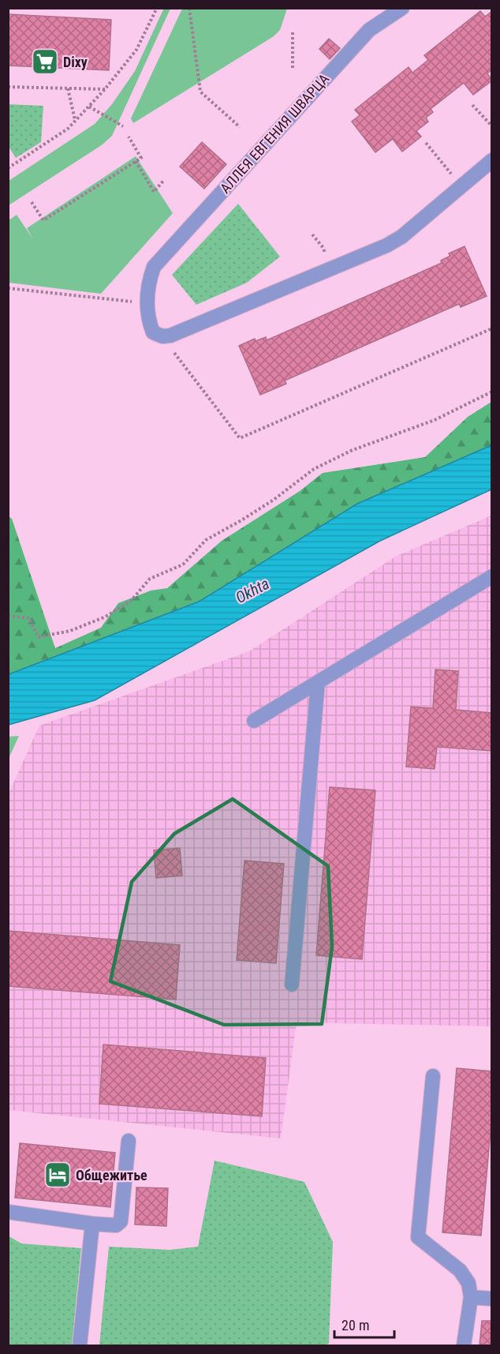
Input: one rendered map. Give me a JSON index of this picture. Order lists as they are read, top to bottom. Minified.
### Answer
{"streets":{"street":["АЛЛЕЯ ЕВГЕНИЯ ШВАРЦА"]},"water":["Okhta"],"places":{"supermarket":["Dixy"],"hotel":["Общежитье"]},"scale_bar":"20 m"}
